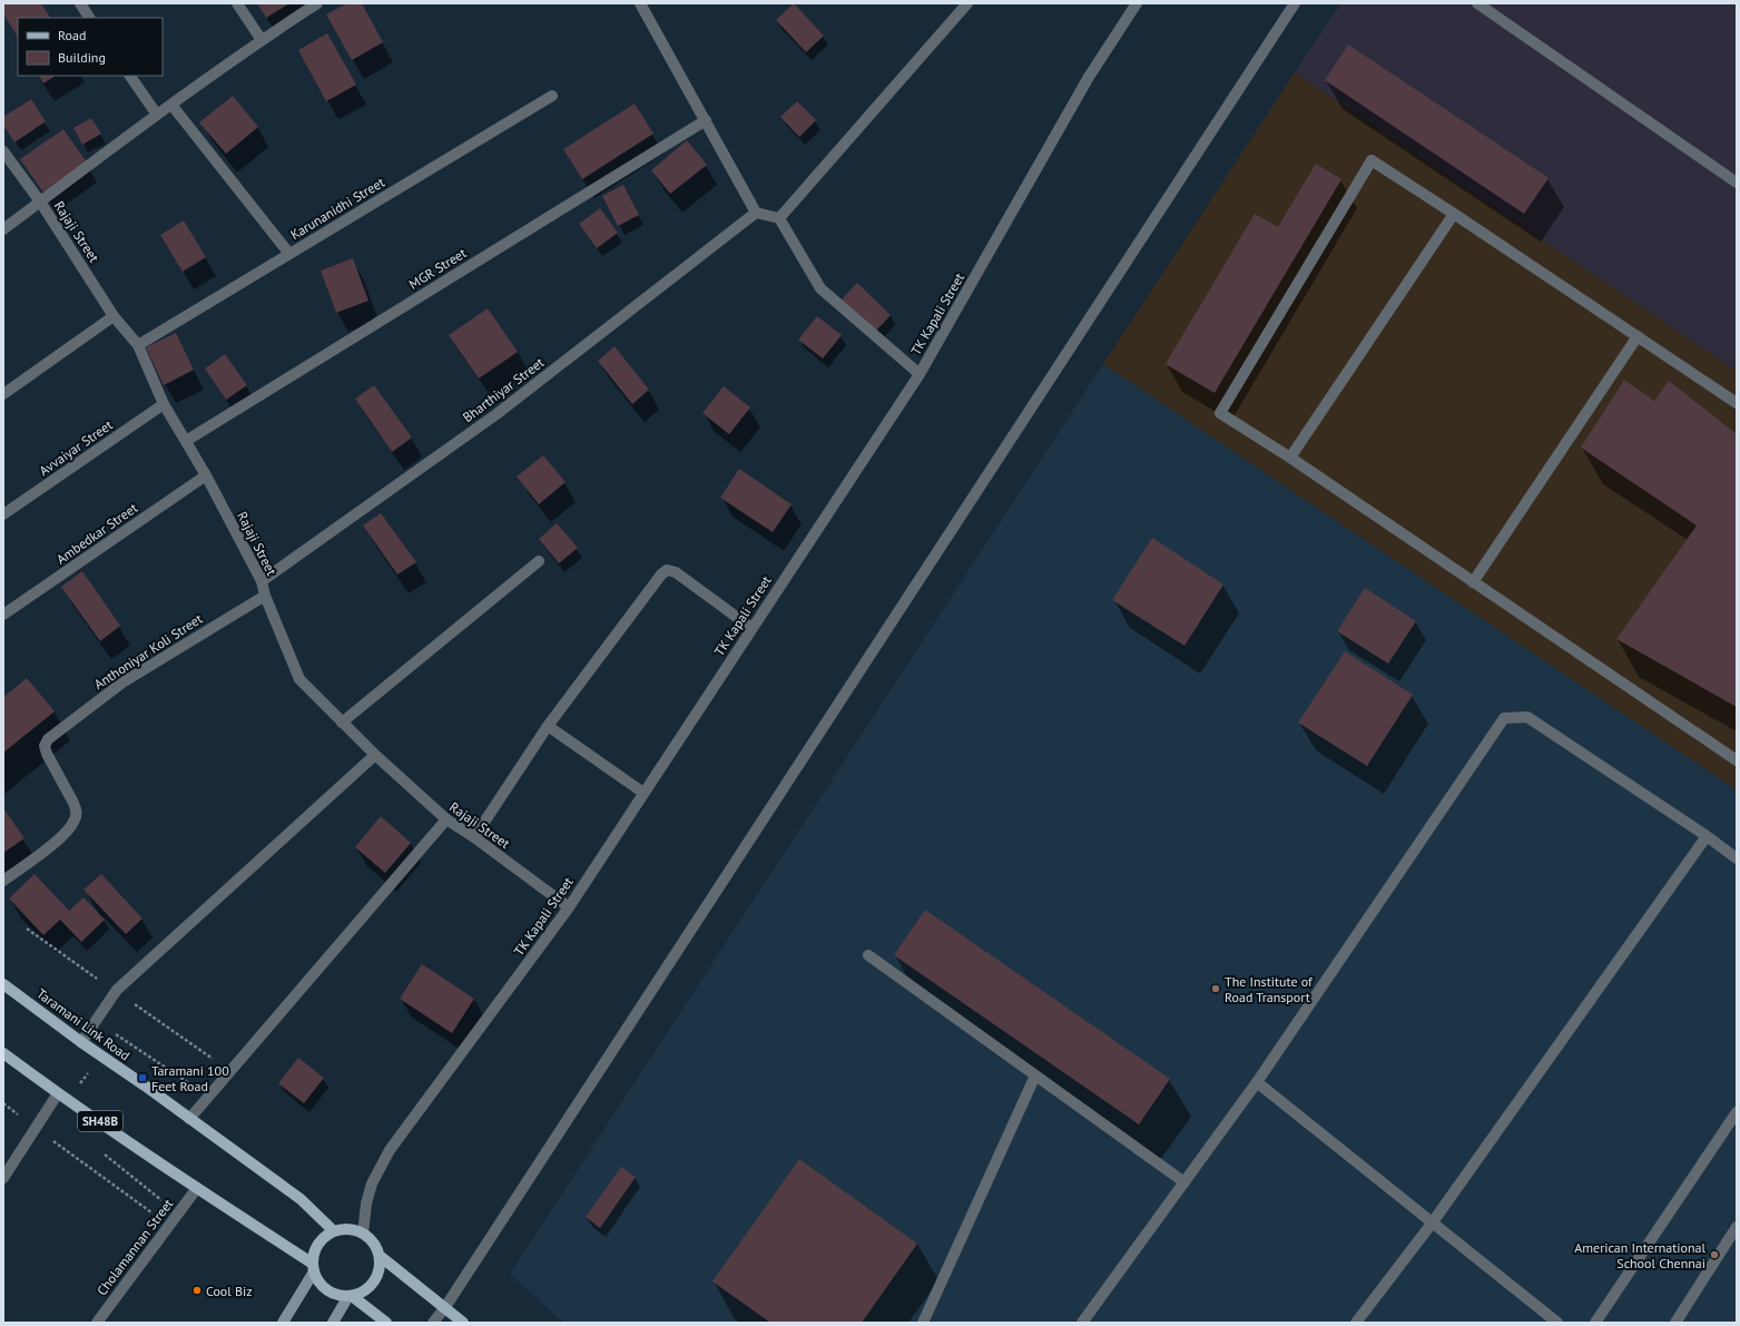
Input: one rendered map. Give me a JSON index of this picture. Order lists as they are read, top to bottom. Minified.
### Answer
{"streets":{"main road":["Taramani Link Road","SH48B"],"street":["Karunanidhi Street","Rajaji Street","MGR Street","TK Kapali Street","Bharthiyar Street","Avvaiyar Street","Ambedkar Street","Anthoniyar Koli Street","Cholamannan Street"]},"crossings":[["Karunanidhi Street","Rajaji Street"],["Rajaji Street","MGR Street"],["Rajaji Street","TK Kapali Street"],["Rajaji Street","Bharthiyar Street"],["Rajaji Street","Avvaiyar Street"],["Rajaji Street","Ambedkar Street"],["Rajaji Street","Anthoniyar Koli Street"],["TK Kapali Street","Taramani Link Road"],["SH48B","Cholamannan Street"]],"places":{"other":["The Institute of Road Transport","American International School Chennai","Cool Biz"],"transit":["Taramani 100 Feet Road"]},"legend":["Road","Building"]}
